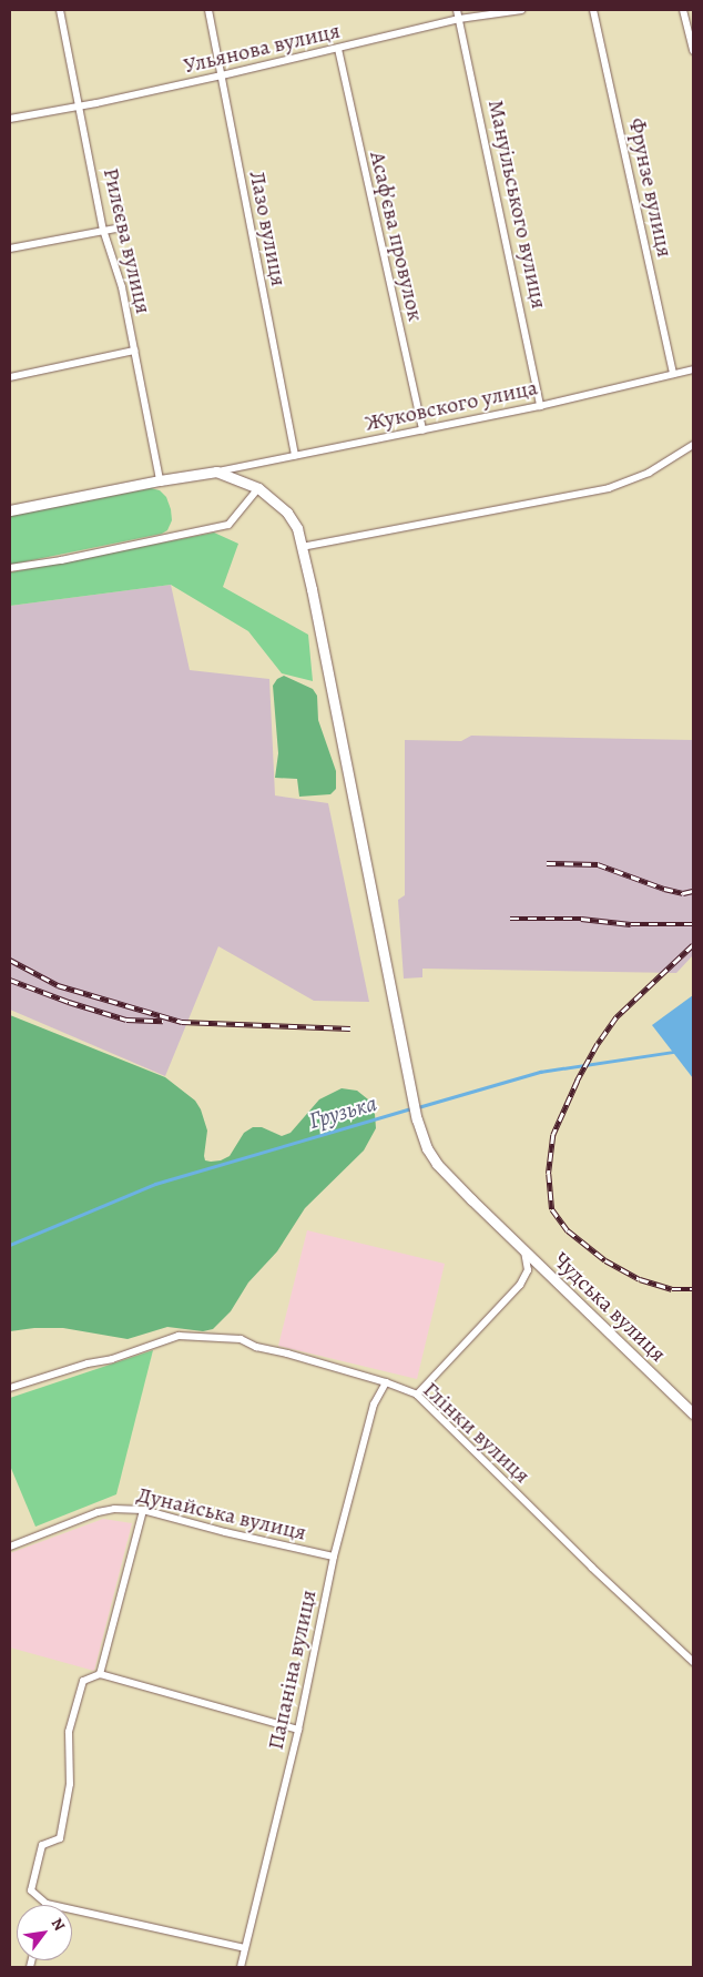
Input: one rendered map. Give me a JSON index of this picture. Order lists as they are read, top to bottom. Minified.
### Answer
{"streets":{"street":["Ульянова вулиця","Фрунзе вулиця","Мануільського вулиця","Лазо вулиця","Асаф’єва провулок","Рилєєва вулиця","Жуковского улица","Чудська вулиця","Глінки вулиця","Дунайська вулиця","Папаніна вулиця"]},"crossings":[["Ульянова вулиця","Мануільського вулиця"],["Ульянова вулиця","Лазо вулиця"],["Ульянова вулиця","Асаф’єва провулок"],["Ульянова вулиця","Рилєєва вулиця"],["Фрунзе вулиця","Жуковского улица"],["Мануільського вулиця","Жуковского улица"],["Лазо вулиця","Жуковского улица"],["Асаф’єва провулок","Жуковского улица"],["Глінки вулиця","Папаніна вулиця"],["Дунайська вулиця","Папаніна вулиця"]],"water":["Грузька"],"north":"top right"}
